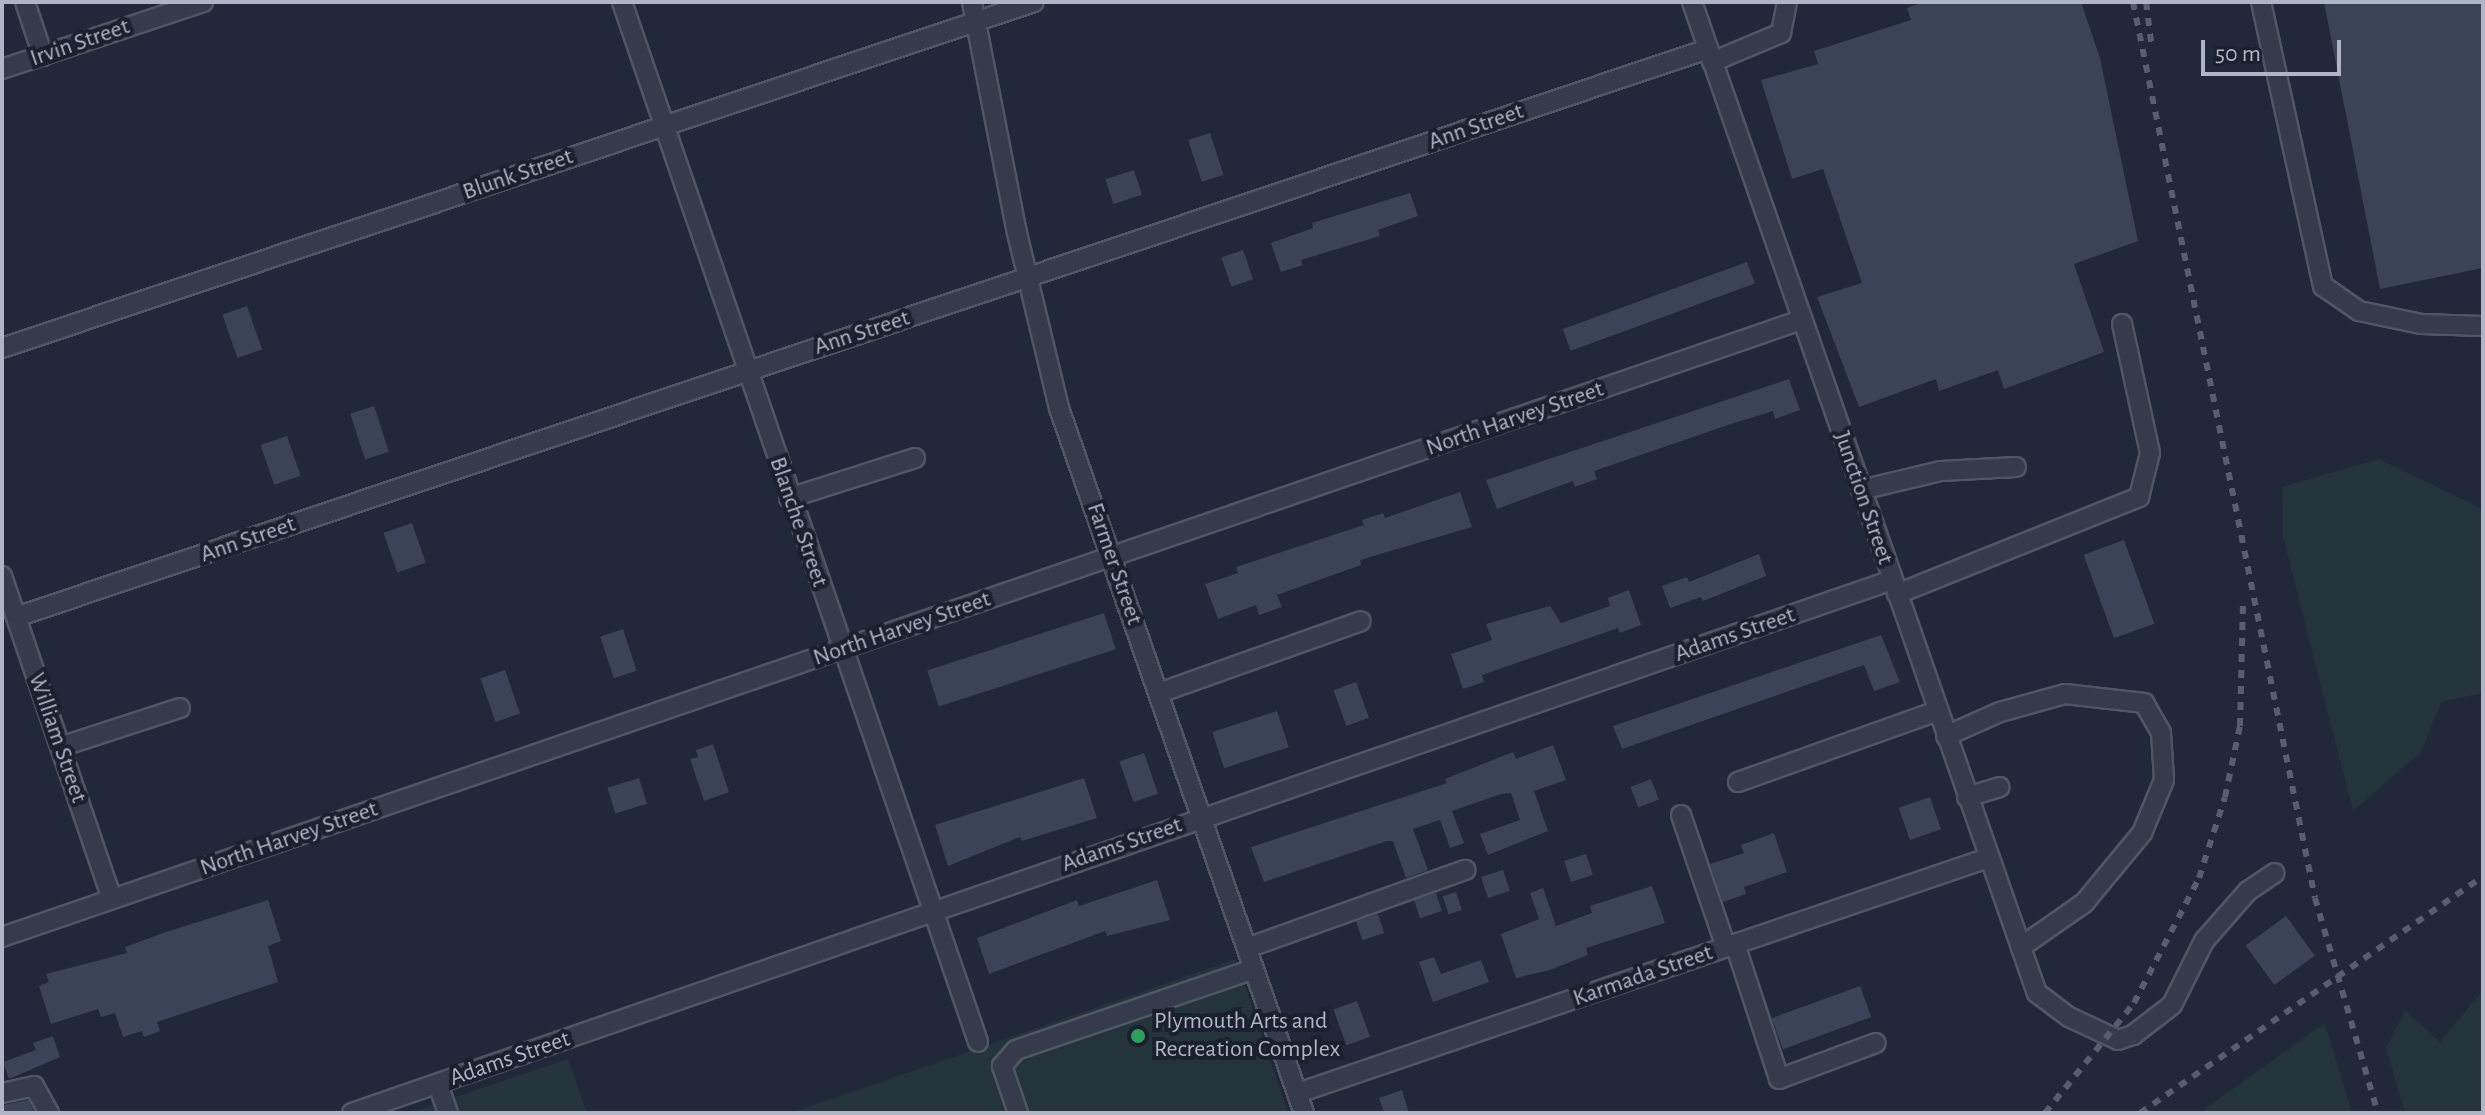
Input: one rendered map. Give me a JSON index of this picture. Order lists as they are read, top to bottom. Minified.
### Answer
{"streets":{"street":["Irvin Street","Ann Street","Blunk Street","North Harvey Street","Junction Street","Blanche Street","Farmer Street","Adams Street","William Street","Karmada Street"]},"crossings":[["Ann Street","Junction Street"],["Ann Street","Blanche Street"],["Ann Street","Farmer Street"],["Ann Street","William Street"],["Blunk Street","Blanche Street"],["Blunk Street","Farmer Street"],["North Harvey Street","Junction Street"],["North Harvey Street","Blanche Street"],["North Harvey Street","Farmer Street"],["North Harvey Street","William Street"],["Junction Street","Adams Street"],["Junction Street","Karmada Street"],["Blanche Street","Adams Street"],["Farmer Street","Adams Street"],["Farmer Street","Karmada Street"]],"places":["Plymouth Arts and Recreation Complex"],"scale_bar":"50 m"}
